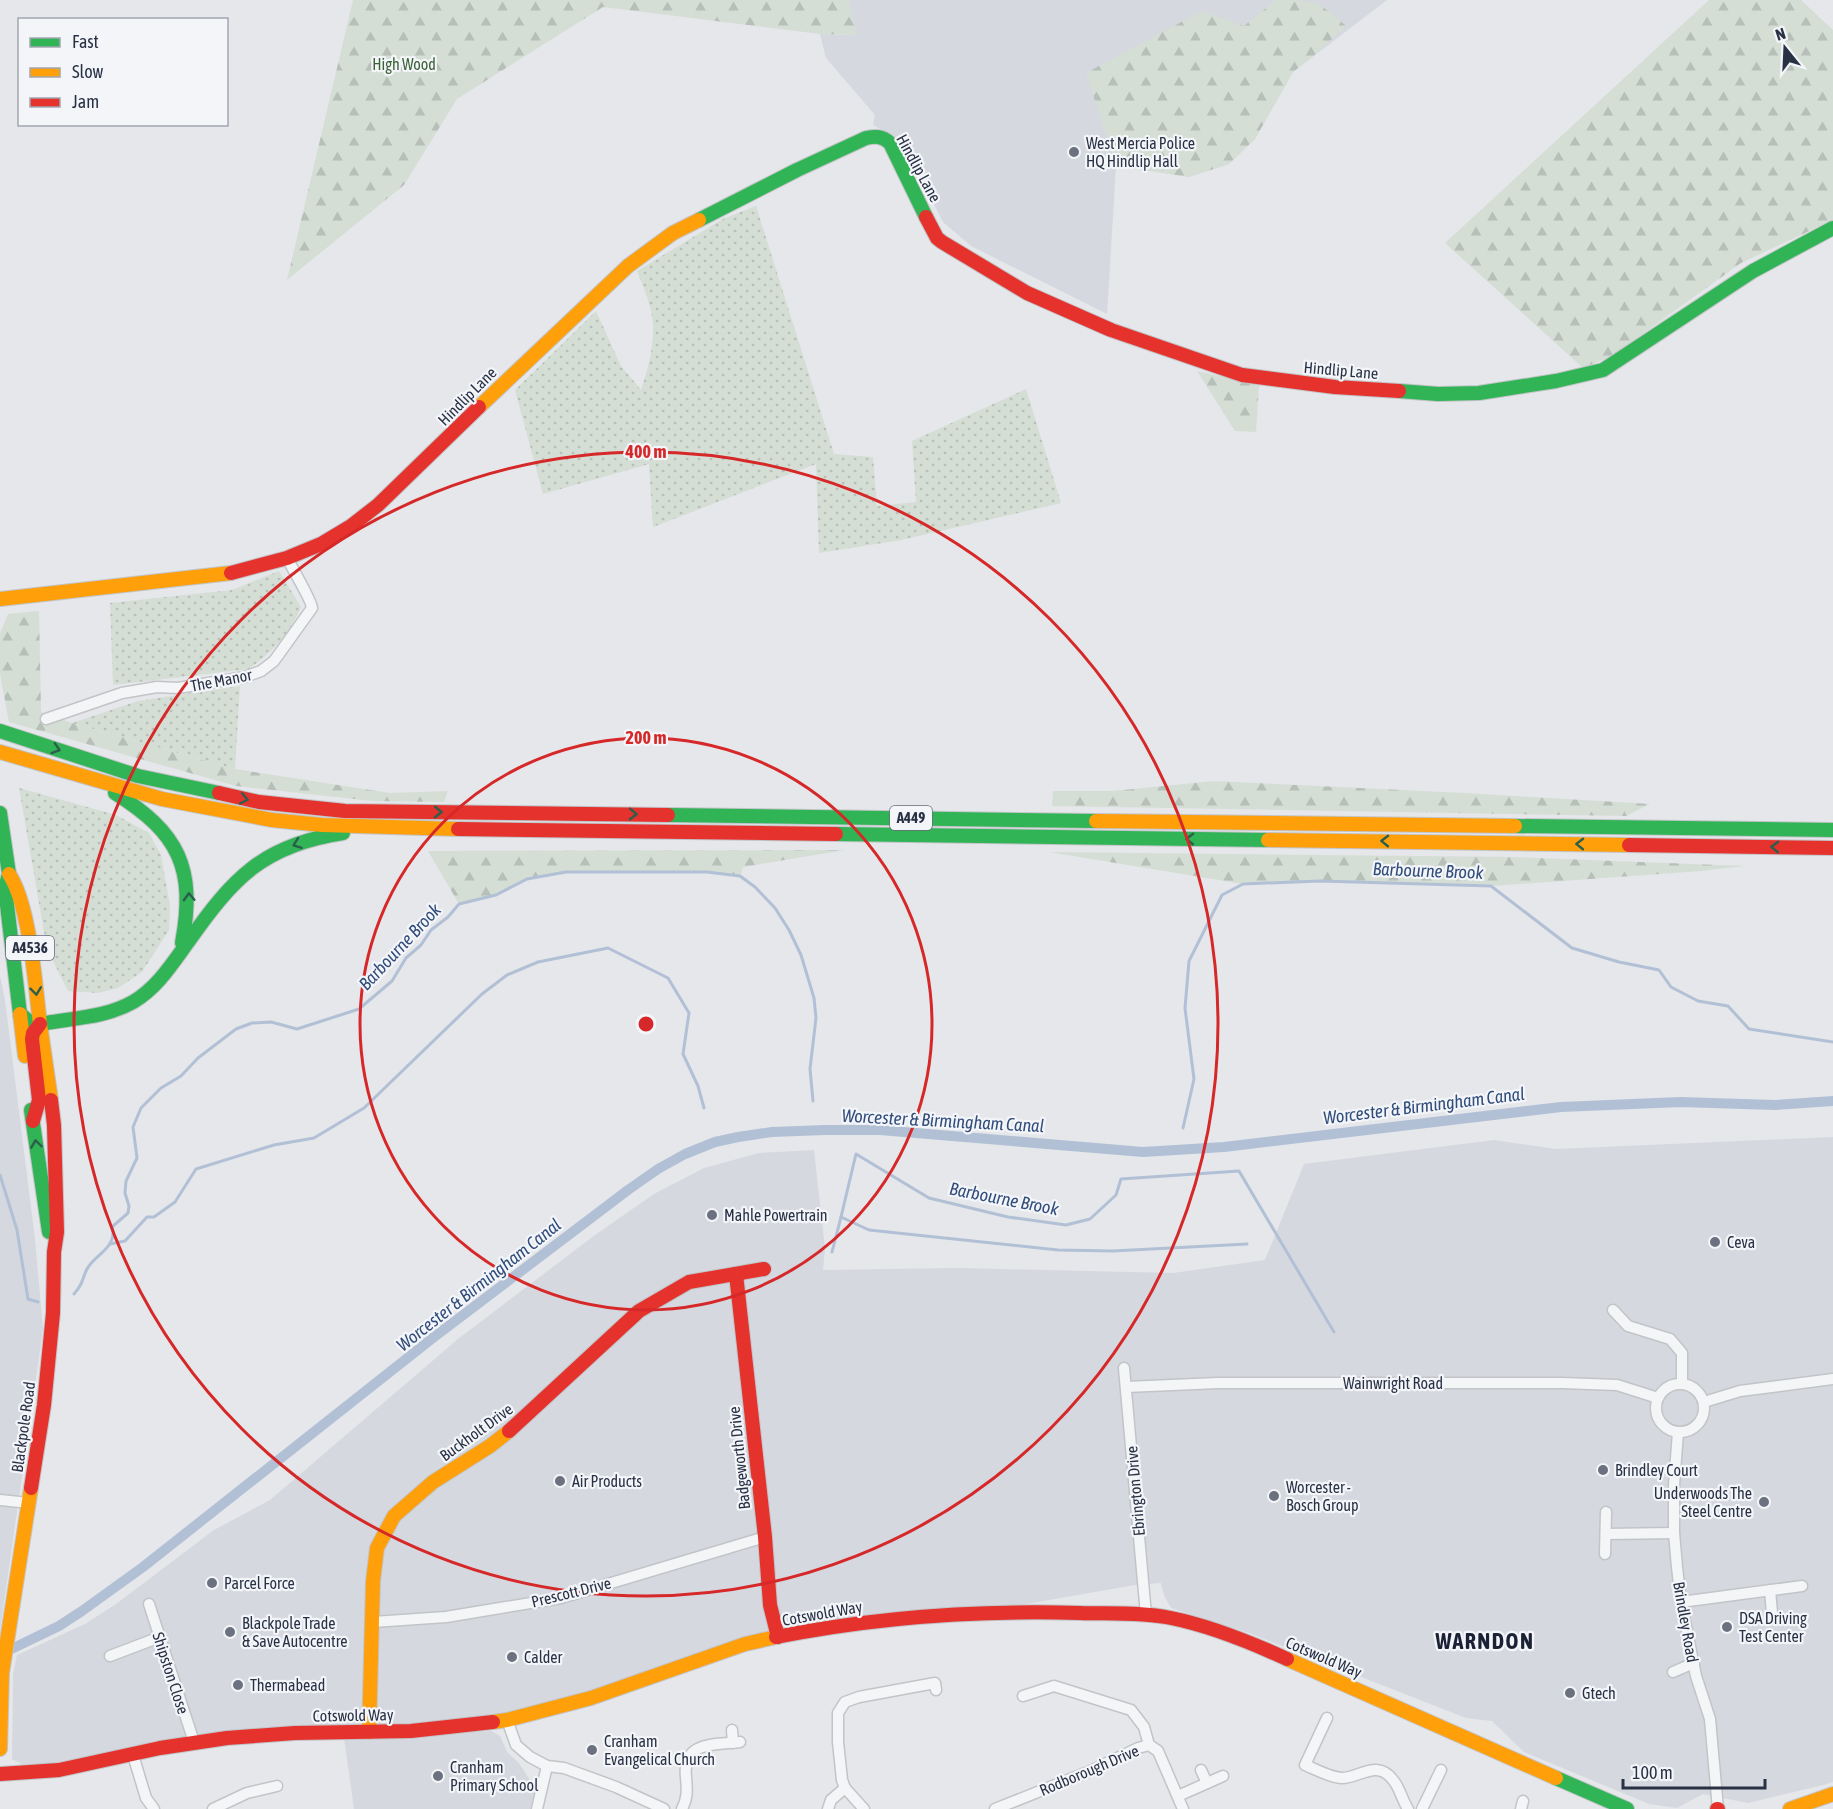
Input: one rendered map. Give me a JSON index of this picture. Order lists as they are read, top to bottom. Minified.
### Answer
{"streets":{"main road":["Hindlip Lane","A449","A4536","Blackpole Road","Buckholt Drive","Badgeworth Drive","Cotswold Way"],"street":["The Manor","Wainwright Road","Ebrington Drive","Prescott Drive","Brindley Road","Shipston Close","Rodborough Drive"]},"crossings":[["Hindlip Lane","The Manor"],["Wainwright Road","Ebrington Drive"],["Wainwright Road","Brindley Road"],["Buckholt Drive","Badgeworth Drive"],["Buckholt Drive","Prescott Drive"],["Buckholt Drive","Cotswold Way"],["Badgeworth Drive","Prescott Drive"],["Badgeworth Drive","Cotswold Way"],["Ebrington Drive","Cotswold Way"],["Cotswold Way","Shipston Close"]],"districts":["WARNDON"],"water":["Barbourne Brook","Worcester & Birmingham Canal"],"parks":["High Wood"],"places":["West Mercia Police HQ Hindlip Hall","Mahle Powertrain","Ceva","Brindley Court","Air Products","Worcester - Bosch Group","Underwoods The Steel Centre","Parcel Force","DSA Driving Test Center","Blackpole Trade & Save Autocentre","Calder","Thermabead","Gtech","Cranham Evangelical Church","Cranham Primary School"],"legend":["Fast","Slow","Jam"],"scale_bar":"100 m","north":"top","rings":["400 m","200 m"]}
